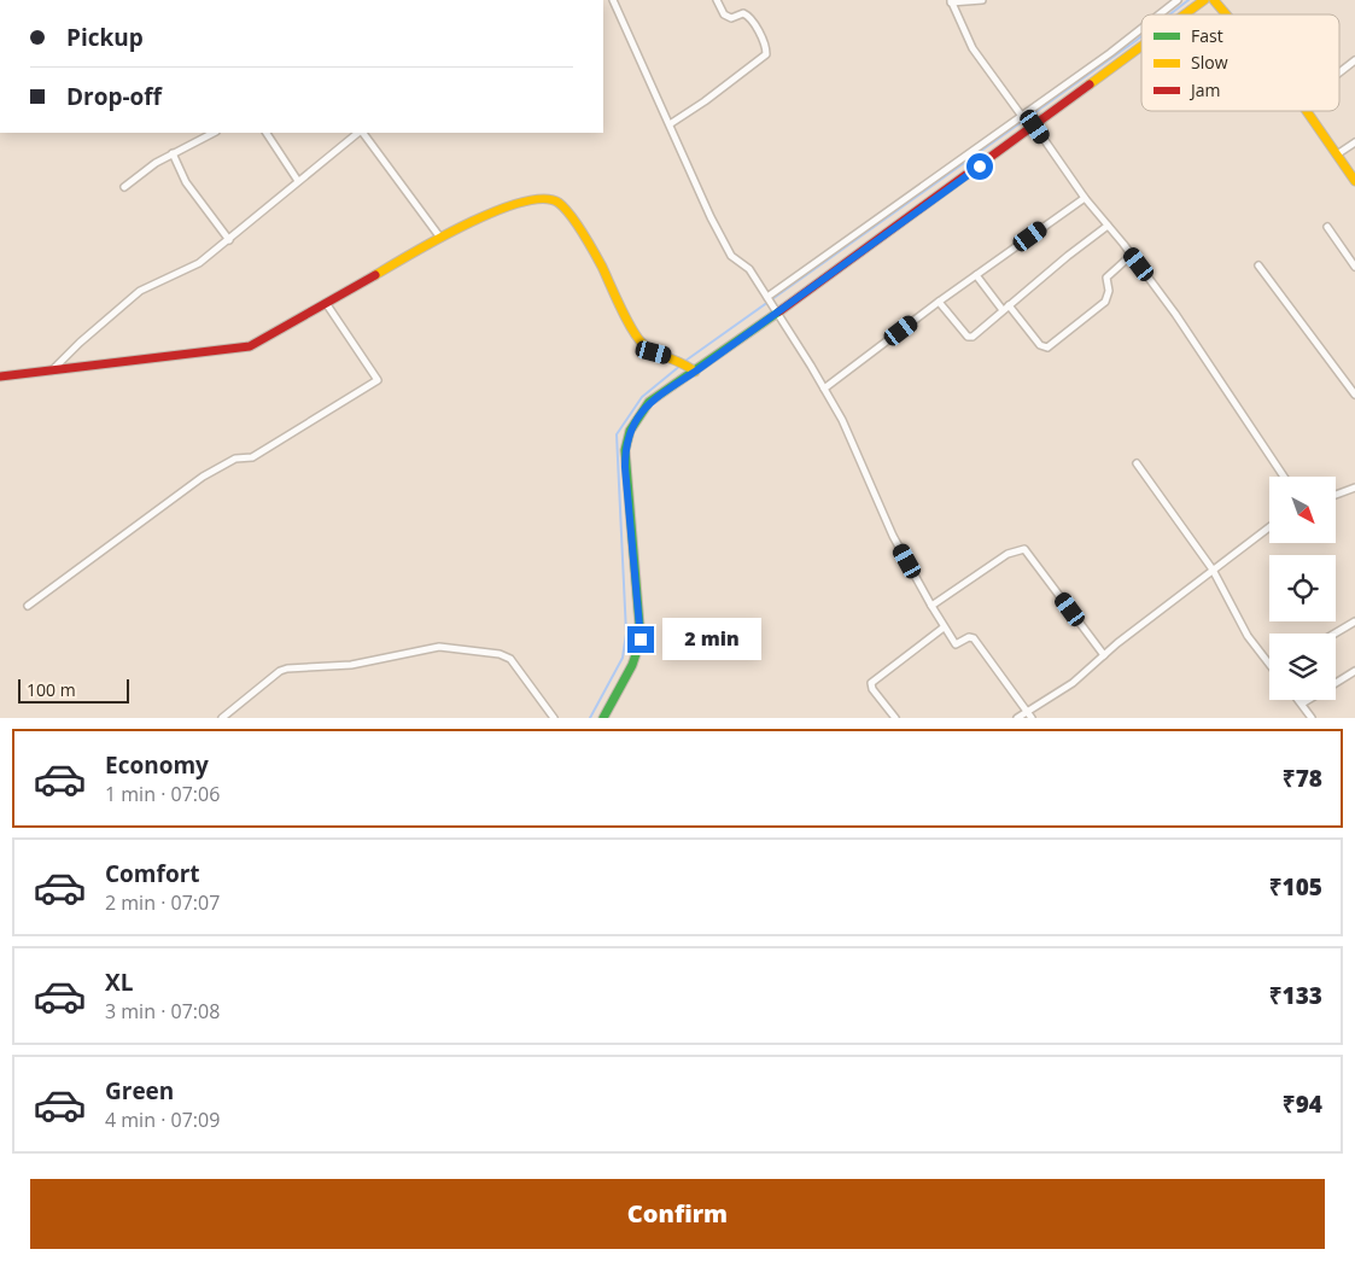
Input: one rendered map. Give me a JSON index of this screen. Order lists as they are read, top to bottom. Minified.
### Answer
{"legend":["Fast","Slow","Jam"],"scale_bar":"100 m","north":"bottom right","page":{"banner":["Pickup","Drop-off"],"bubble":"2 min","scale":"100 m","list":[{"name":"Economy","note":"1 min · 07:06","value":"₹78"},{"name":"Comfort","note":"2 min · 07:07","value":"₹105"},{"name":"XL","note":"3 min · 07:08","value":"₹133"},{"name":"Green","note":"4 min · 07:09","value":"₹94"}],"buttons":"Confirm"}}
